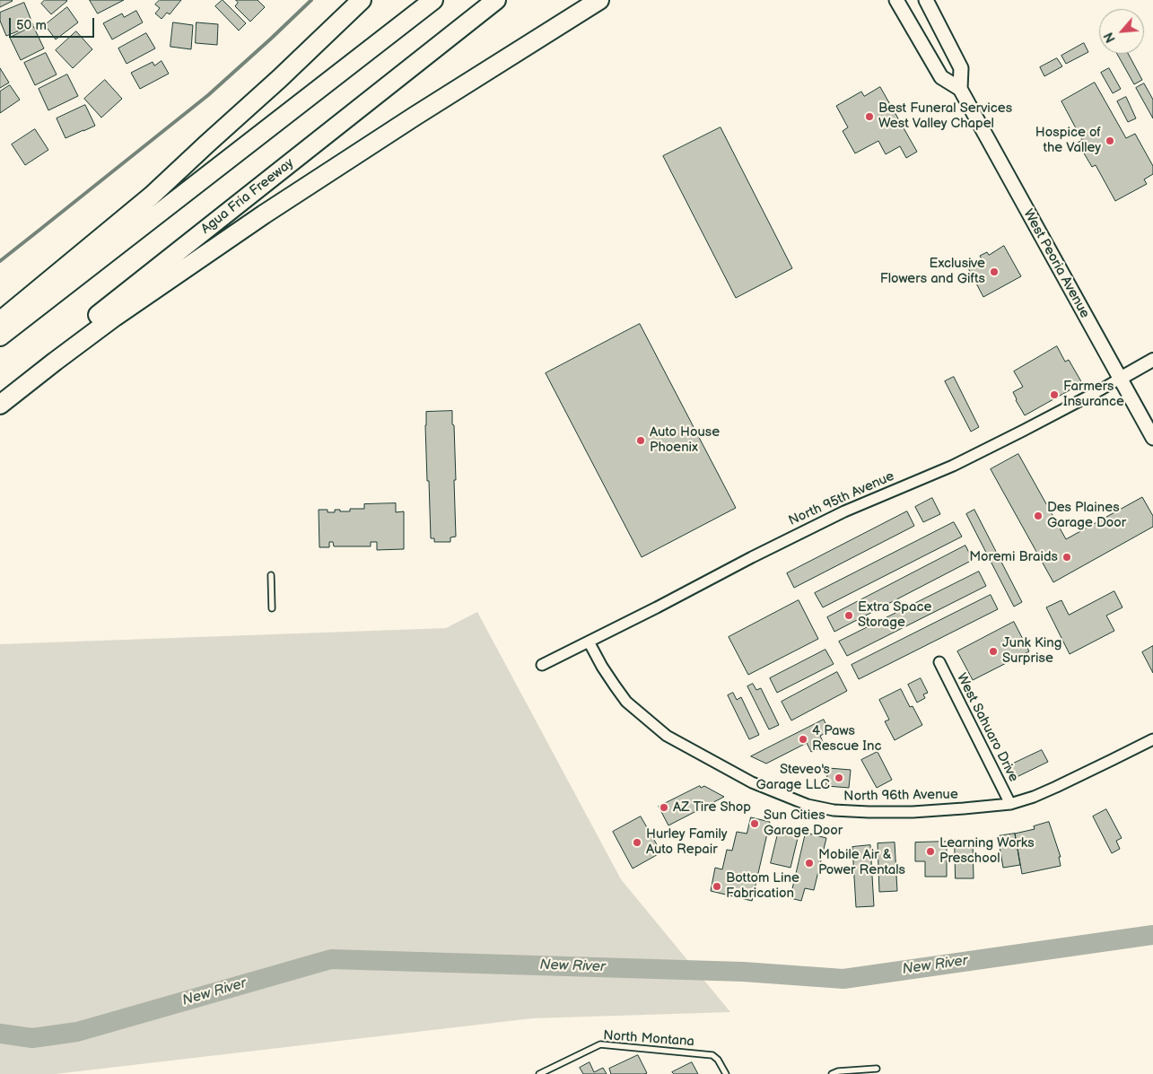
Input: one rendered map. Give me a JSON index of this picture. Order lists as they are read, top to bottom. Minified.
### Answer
{"streets":{"highway":["Agua Fria Freeway"],"main road":["West Peoria Avenue"],"street":["North 95th Avenue","West Sahuaro Drive","North 96th Avenue"],"lane":["North Montana"]},"crossings":[["West Peoria Avenue","North 95th Avenue"],["North 95th Avenue","North 96th Avenue"],["West Sahuaro Drive","North 96th Avenue"]],"water":["New River"],"places":["Best Funeral Services West Valley Chapel","Hospice of the Valley","Exclusive Flowers and Gifts","Farmers Insurance","Auto House Phoenix","Des Plaines Garage Door","Moremi Braids","Extra Space Storage","Junk King Surprise","4 Paws Rescue Inc","Steveo's Garage LLC","AZ Tire Shop","Sun Cities Garage Door","Hurley Family Auto Repair","Learning Works Preschool","Mobile Air & Power Rentals","Bottom Line Fabrication"],"scale_bar":"50 m","north":"bottom left"}
